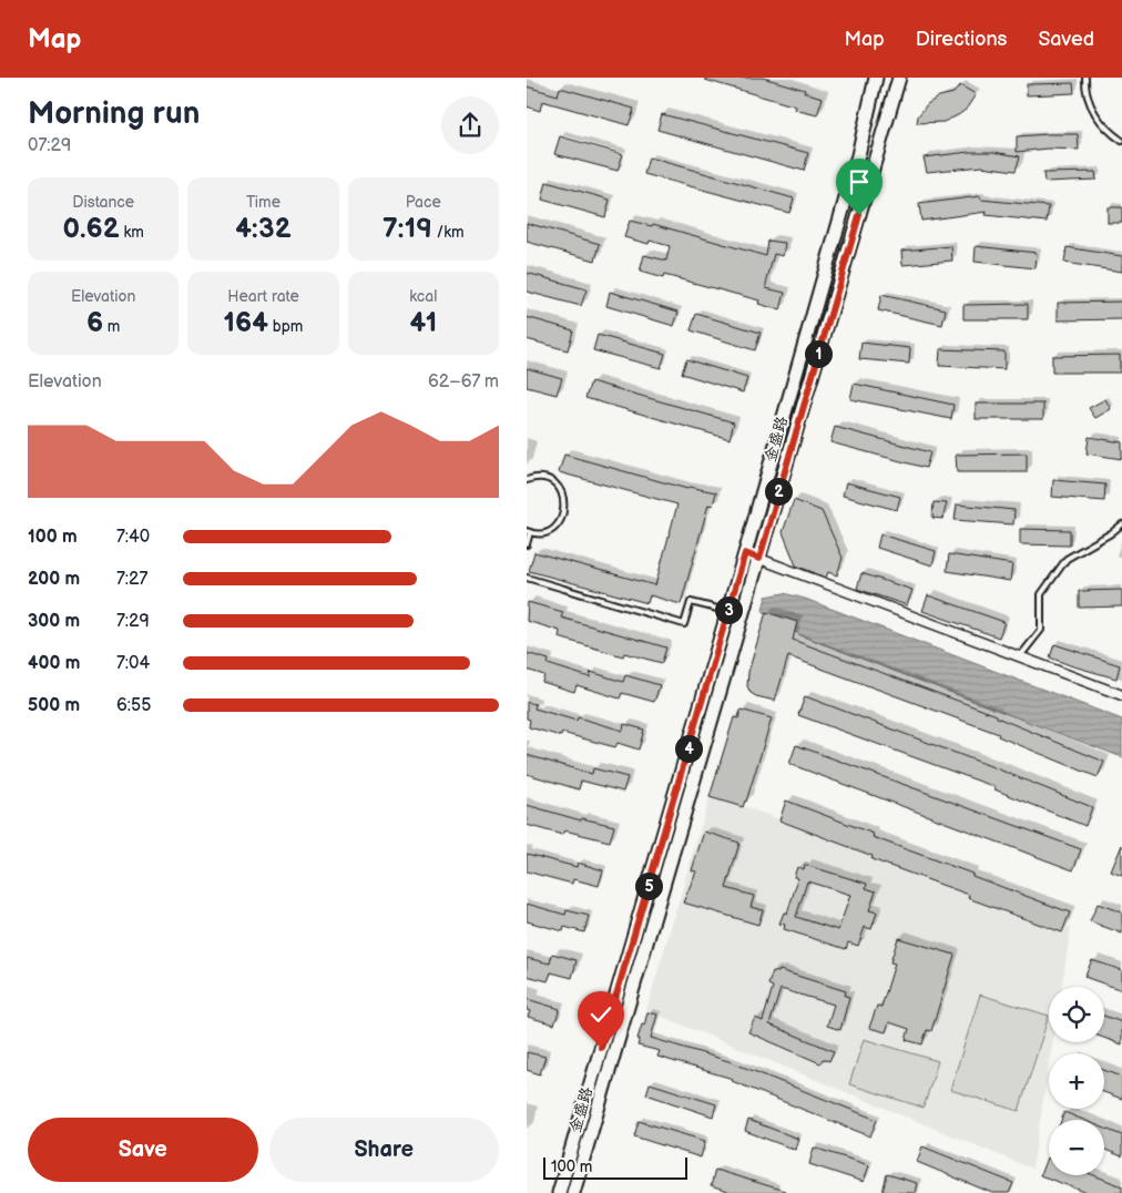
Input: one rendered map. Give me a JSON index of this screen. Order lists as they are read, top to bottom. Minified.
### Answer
{"streets":{"street":["金盛路"]},"scale_bar":"100 m","page":{"header":"Map","nav":["Map","Directions","Saved"],"heading":["Morning run","07:29"],"stats":[["Distance","0.62 km"],["Time","4:32"],["Pace","7:19 /km"],["Elevation","6 m"],["Heart rate","164 bpm"],["kcal","41"]],"pins":["1","2","3","4","5"],"chart":["Elevation","62–67 m"],"list":[{"name":"100 m","note":"7:40"},{"name":"200 m","note":"7:27"},{"name":"300 m","note":"7:29"},{"name":"400 m","note":"7:04"},{"name":"500 m","note":"6:55"}],"map_buttons":["+","−"],"buttons":["Save","Share"],"scale":"100 m"}}
